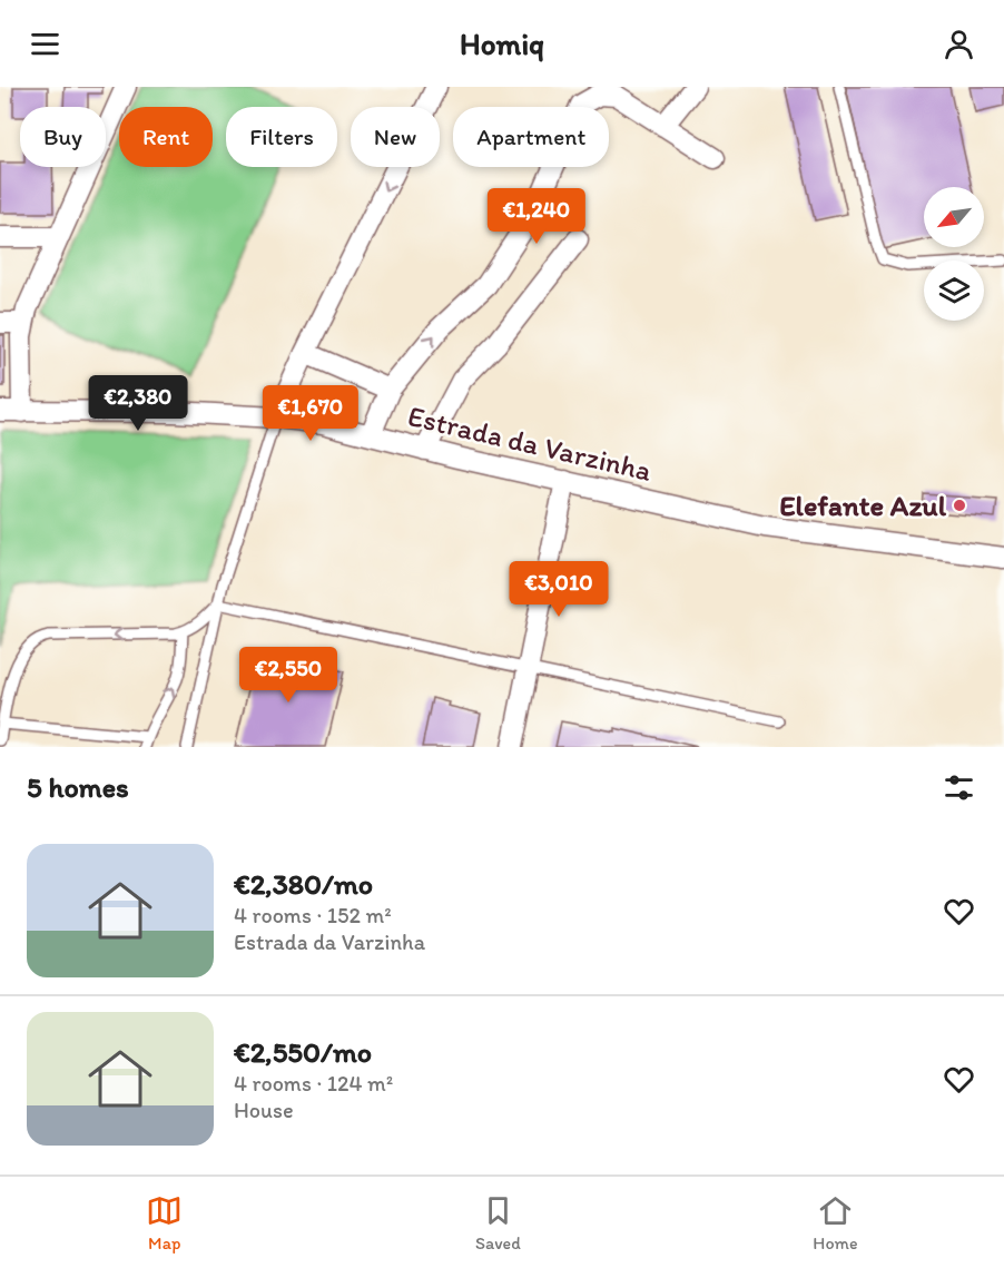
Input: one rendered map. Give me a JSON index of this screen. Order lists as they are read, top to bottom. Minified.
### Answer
{"streets":{"street":["Estrada da Varzinha"]},"places":["Elefante Azul"],"north":"bottom left","page":{"header":"Homiq","chip":["Buy","Rent","Filters","New","Apartment"],"price":["€1,240","€2,380","€1,670","€3,010","€2,550"],"heading":"5 homes","list":[{"name":"€2,380/mo","note":"4 rooms · 152 m² · Estrada da Varzinha"},{"name":"€2,550/mo","note":"4 rooms · 124 m² · House"}],"tabs":["Map","Saved","Home"]}}
